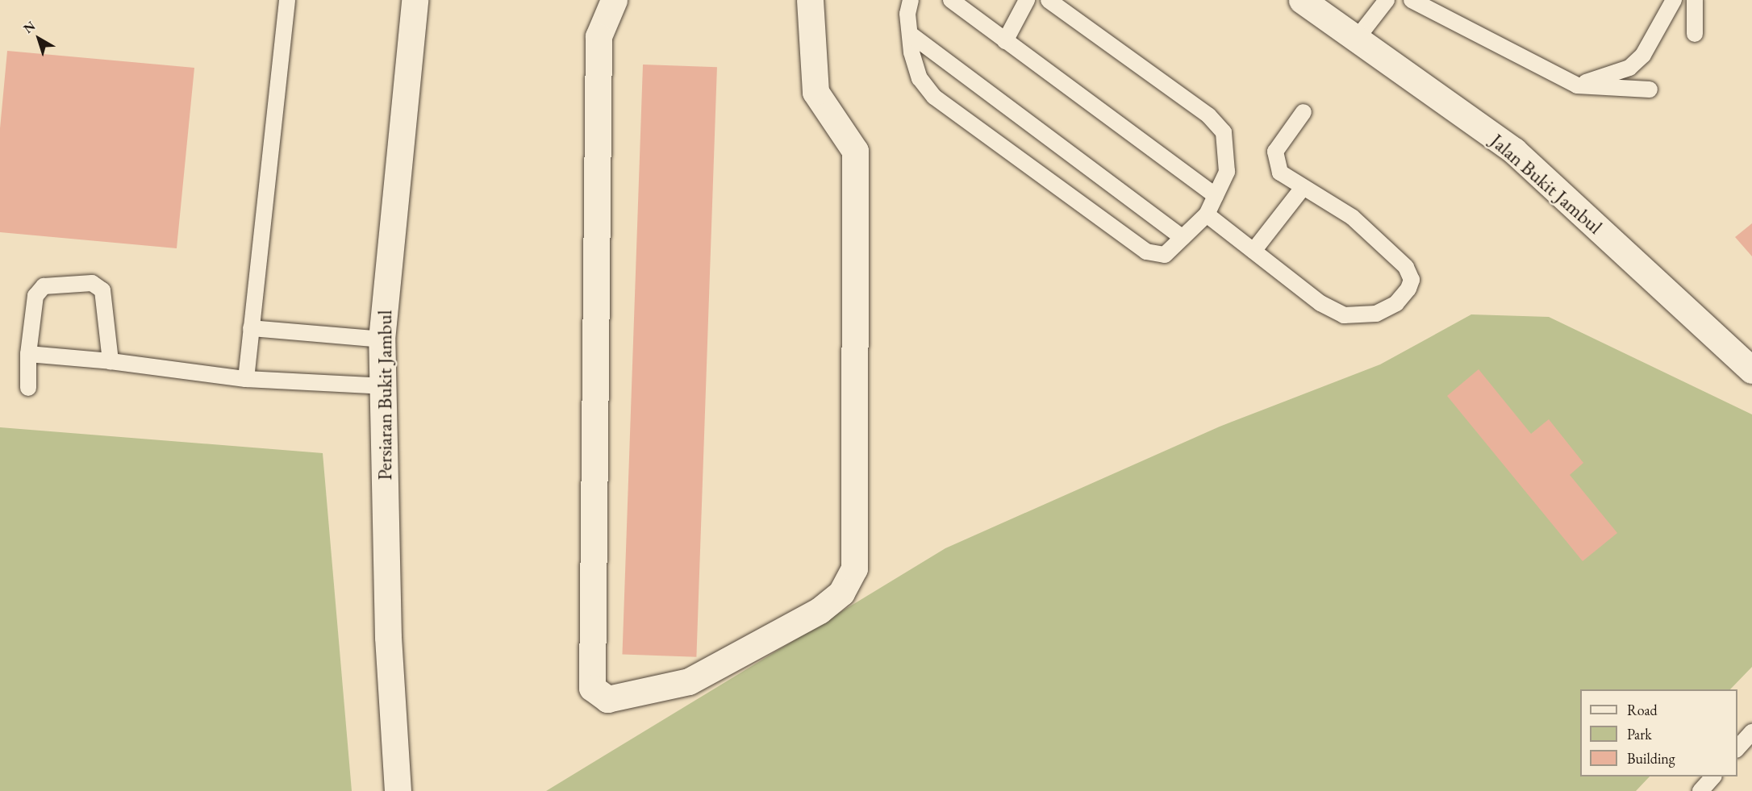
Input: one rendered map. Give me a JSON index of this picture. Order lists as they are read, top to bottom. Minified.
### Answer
{"streets":{"street":["Jalan Bukit Jambul","Persiaran Bukit Jambul"]},"legend":["Road","Park","Building"],"north":"top left"}
